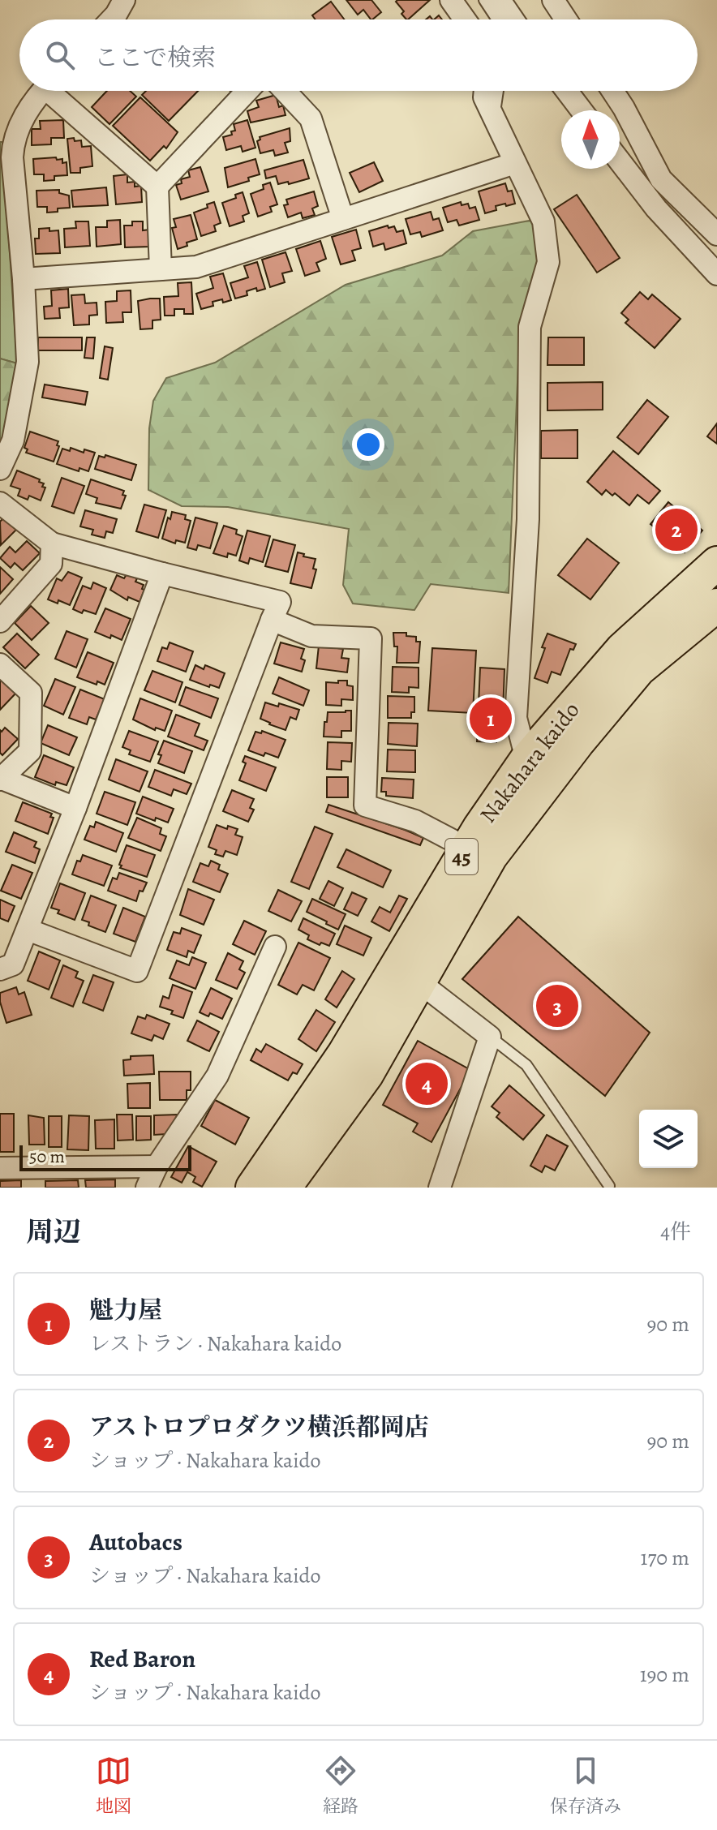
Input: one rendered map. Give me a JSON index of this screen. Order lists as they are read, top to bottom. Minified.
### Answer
{"streets":{"main road":["Nakahara kaido","45"]},"scale_bar":"50 m","north":"top","page":{"search":"ここで検索","pins":["2","1","3","4"],"scale":"50 m","heading":["周辺","4件"],"list":[{"mark":"1","name":"魁力屋","note":"レストラン · Nakahara kaido","value":"90 m"},{"mark":"2","name":"アストロプロダクツ横浜都岡店","note":"ショップ · Nakahara kaido","value":"90 m"},{"mark":"3","name":"Autobacs","note":"ショップ · Nakahara kaido","value":"170 m"},{"mark":"4","name":"Red Baron","note":"ショップ · Nakahara kaido","value":"190 m"}],"nav":["地図","経路","保存済み"]}}
